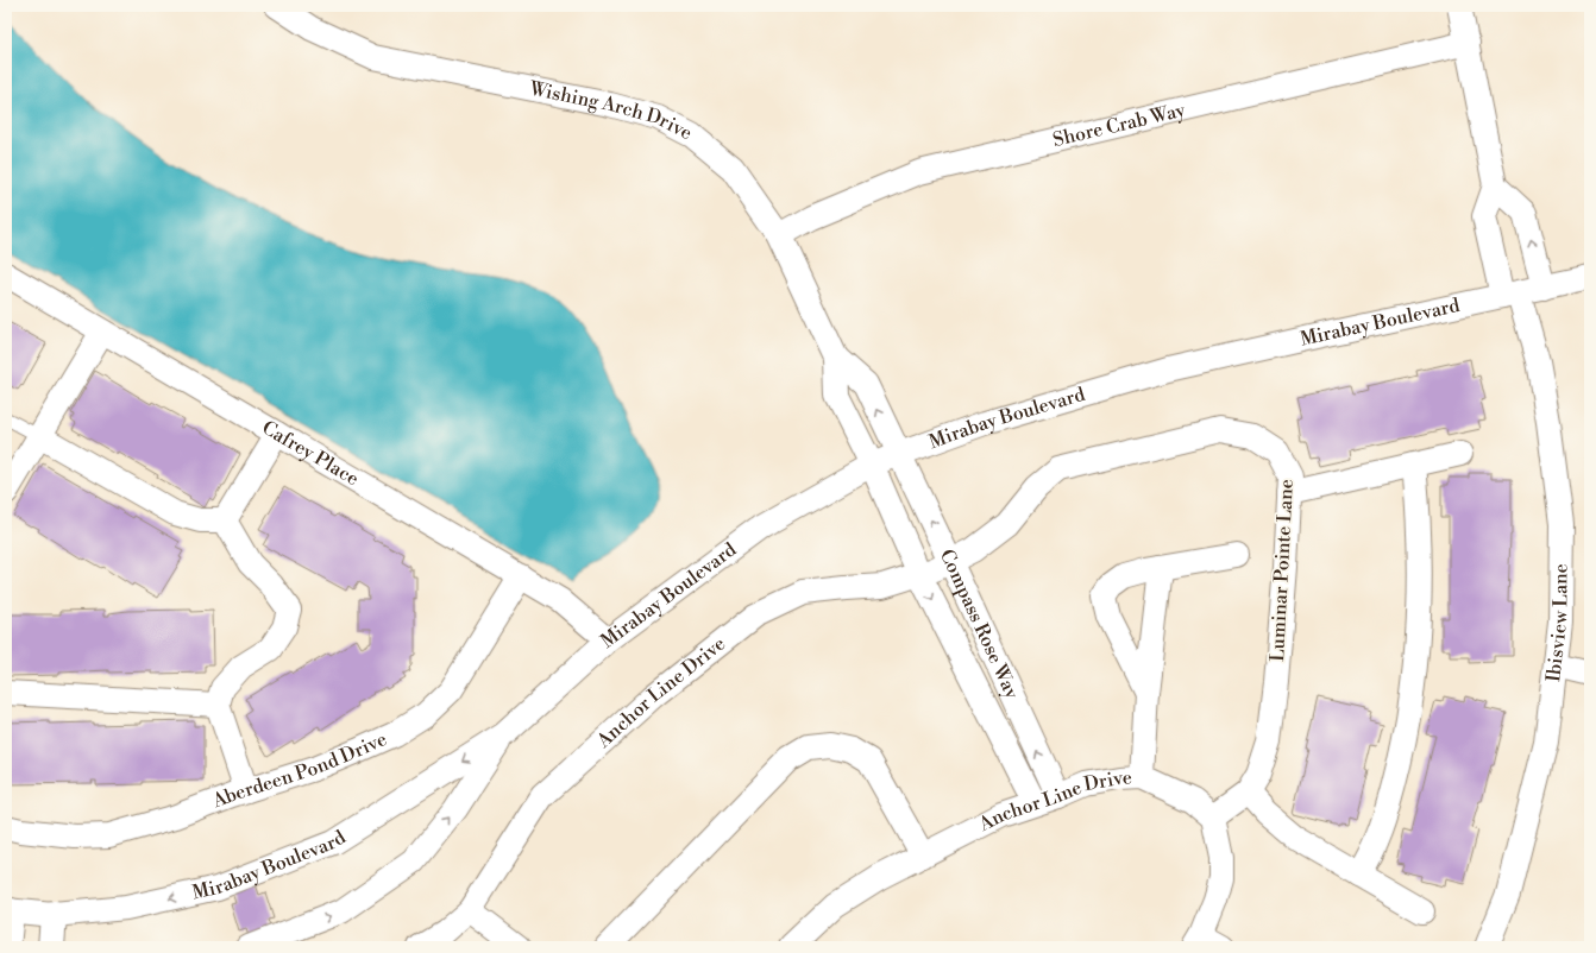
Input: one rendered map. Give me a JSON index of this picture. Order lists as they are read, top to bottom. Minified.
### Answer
{"streets":{"street":["Wishing Arch Drive","Shore Crab Way","Mirabay Boulevard","Cafrey Place","Luminar Pointe Lane","Ibisview Lane","Compass Rose Way","Anchor Line Drive","Aberdeen Pond Drive"]},"crossings":[["Wishing Arch Drive","Shore Crab Way"],["Wishing Arch Drive","Mirabay Boulevard"],["Wishing Arch Drive","Compass Rose Way"],["Mirabay Boulevard","Cafrey Place"],["Mirabay Boulevard","Ibisview Lane"],["Mirabay Boulevard","Compass Rose Way"],["Cafrey Place","Aberdeen Pond Drive"],["Luminar Pointe Lane","Compass Rose Way"],["Luminar Pointe Lane","Anchor Line Drive"],["Compass Rose Way","Anchor Line Drive"]]}
